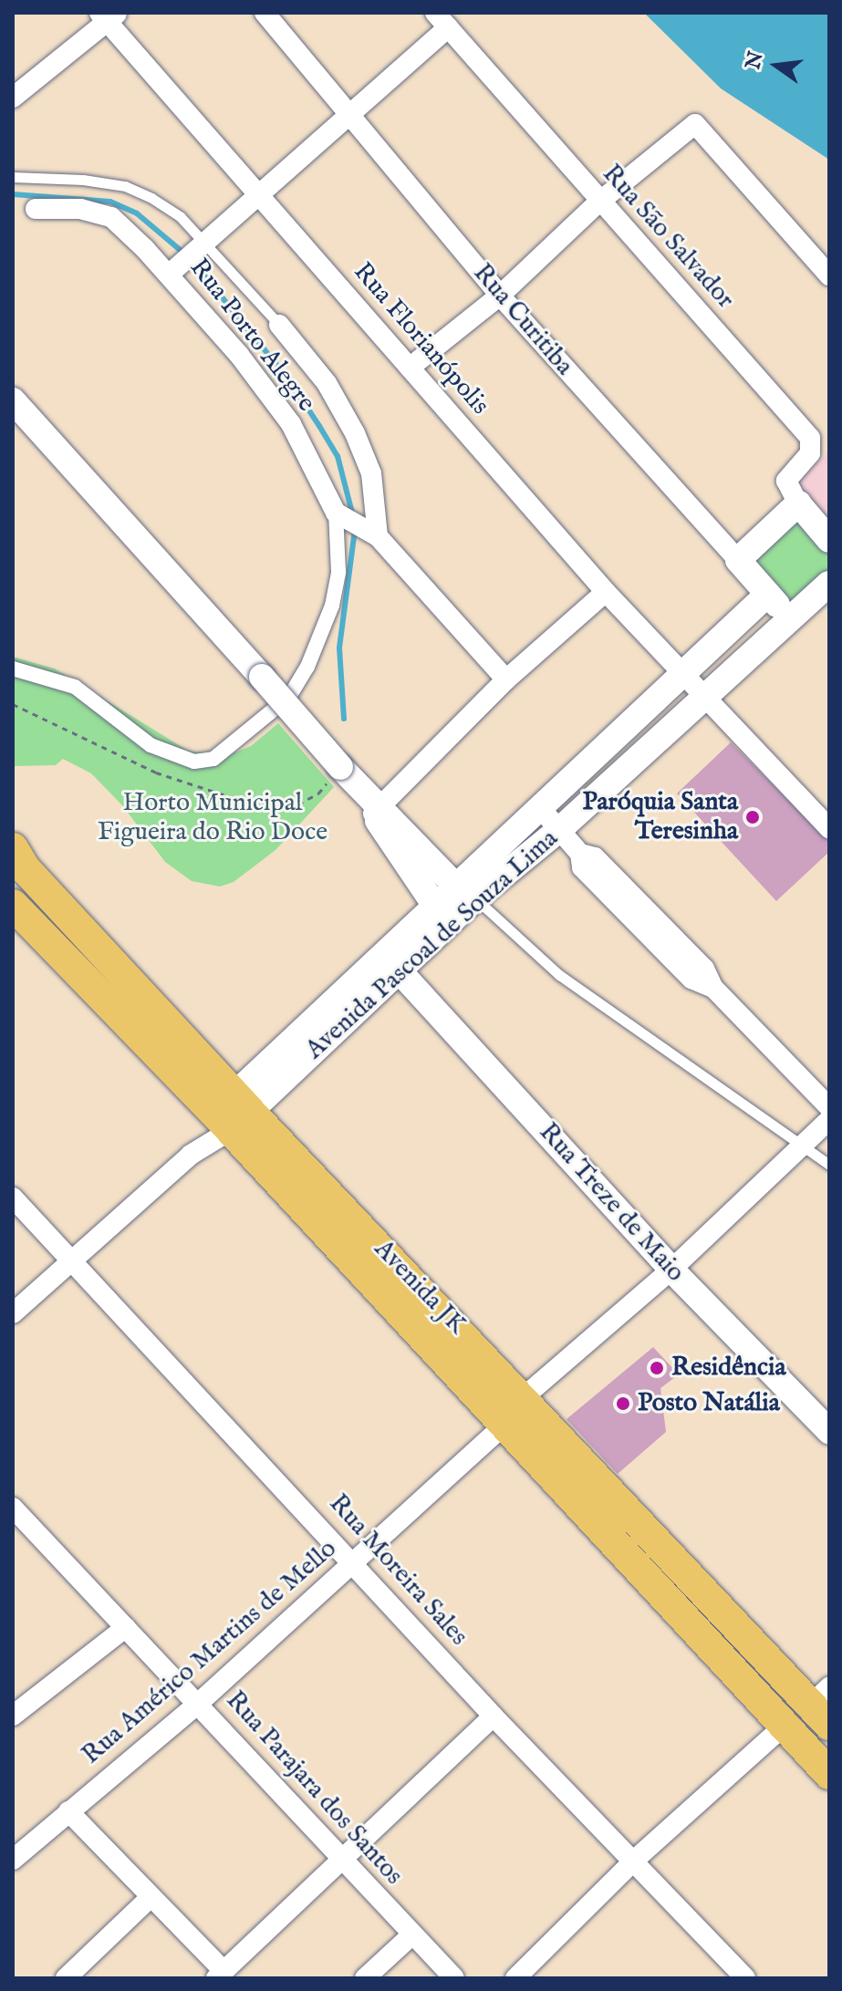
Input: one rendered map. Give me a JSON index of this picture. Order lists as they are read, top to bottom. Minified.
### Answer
{"streets":{"main road":["Avenida JK"],"street":["Rua São Salvador","Rua Curitiba","Rua Porto Alegre","Rua Florianópolis","Avenida Pascoal de Souza Lima","Rua Treze de Maio","Rua Moreira Sales","Rua Américo Martins de Mello","Rua Parajara dos Santos"]},"crossings":[["Rua Curitiba","Avenida Pascoal de Souza Lima"],["Rua Florianópolis","Avenida Pascoal de Souza Lima"],["Avenida Pascoal de Souza Lima","Rua Treze de Maio"],["Avenida Pascoal de Souza Lima","Avenida JK"],["Avenida JK","Rua Américo Martins de Mello"],["Rua Moreira Sales","Rua Américo Martins de Mello"],["Rua Américo Martins de Mello","Rua Parajara dos Santos"]],"parks":["Horto Municipal Figueira do Rio Doce"],"places":["Paróquia Santa Teresinha","Residência","Posto Natália"],"north":"left"}
